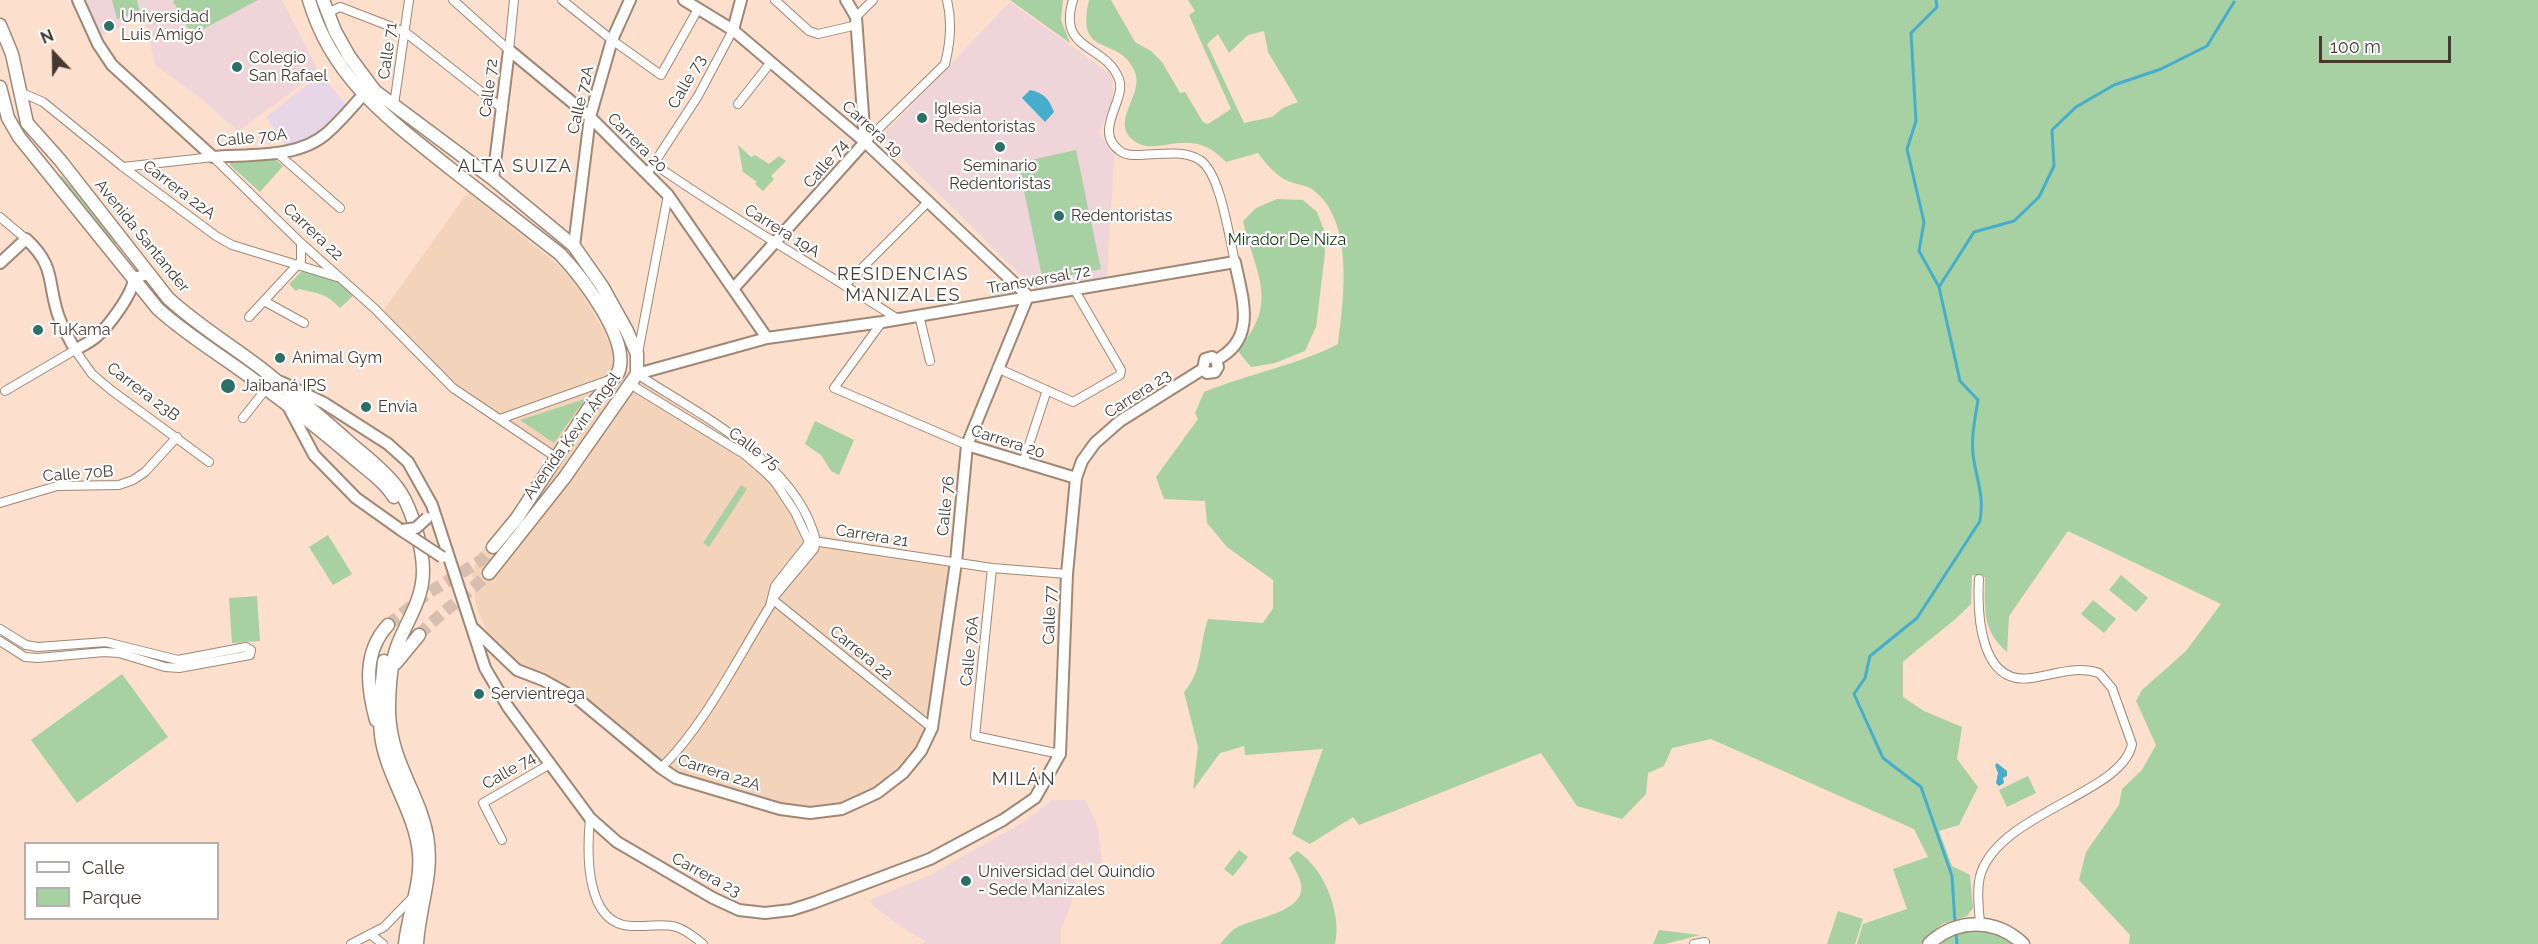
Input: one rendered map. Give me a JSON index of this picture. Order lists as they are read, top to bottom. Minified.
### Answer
{"streets":{"main road":["Avenida Santander","Avenida Kevin Ángel"],"street":["Calle 71","Calle 73","Calle 72","Calle 72A","Carrera 19","Calle 70A","Carrera 20","Calle 74","Carrera 22A","Carrera 19A","Carrera 22","Transversal 72","Carrera 23B","Carrera 23","Calle 75","Calle 70B","Calle 76","Carrera 21","Calle 77","Calle 76A"]},"crossings":[["Calle 71","Avenida Kevin Ángel"],["Calle 73","Carrera 19"],["Calle 73","Carrera 20"],["Calle 73","Carrera 19A"],["Calle 72","Carrera 20"],["Calle 72","Avenida Kevin Ángel"],["Calle 72A","Carrera 20"],["Calle 72A","Avenida Kevin Ángel"],["Carrera 19","Calle 74"],["Carrera 19","Transversal 72"],["Carrera 19","Calle 76"],["Calle 70A","Carrera 22A"],["Calle 70A","Carrera 22"],["Calle 70A","Avenida Kevin Ángel"],["Carrera 20","Calle 74"],["Carrera 20","Transversal 72"],["Carrera 20","Carrera 23"],["Carrera 20","Calle 76"],["Carrera 20","Calle 77"],["Calle 74","Carrera 19A"],["Calle 74","Carrera 23"],["Carrera 22A","Carrera 22"],["Carrera 22A","Avenida Santander"],["Carrera 22A","Carrera 23"],["Carrera 22A","Calle 76"],["Carrera 19A","Transversal 72"],["Carrera 22","Avenida Kevin Ángel"],["Carrera 22","Calle 76"],["Avenida Santander","Carrera 23"],["Transversal 72","Carrera 23"],["Transversal 72","Avenida Kevin Ángel"],["Transversal 72","Calle 75"],["Transversal 72","Calle 76"],["Transversal 72","Carrera 21"],["Carrera 23B","Calle 70B"],["Carrera 23","Calle 77"],["Carrera 23","Calle 76A"],["Avenida Kevin Ángel","Calle 75"],["Avenida Kevin Ángel","Carrera 21"],["Calle 75","Carrera 21"],["Calle 76","Carrera 21"],["Carrera 21","Calle 77"],["Carrera 21","Calle 76A"],["Calle 77","Calle 76A"]],"districts":["ALTA SUIZA","RESIDENCIAS MANIZALES","MILÁN"],"parks":["Mirador De Niza"],"places":["Universidad Luis Amigó","Colegio San Rafael","Iglesia Redentoristas","Seminario Redentoristas","Redentoristas","TuKama","Animal Gym","Jaibaná IPS","Envia","Servientrega","Universidad del Quindío - Sede Manizales"],"legend":["Calle","Parque"],"scale_bar":"100 m","north":"top"}
